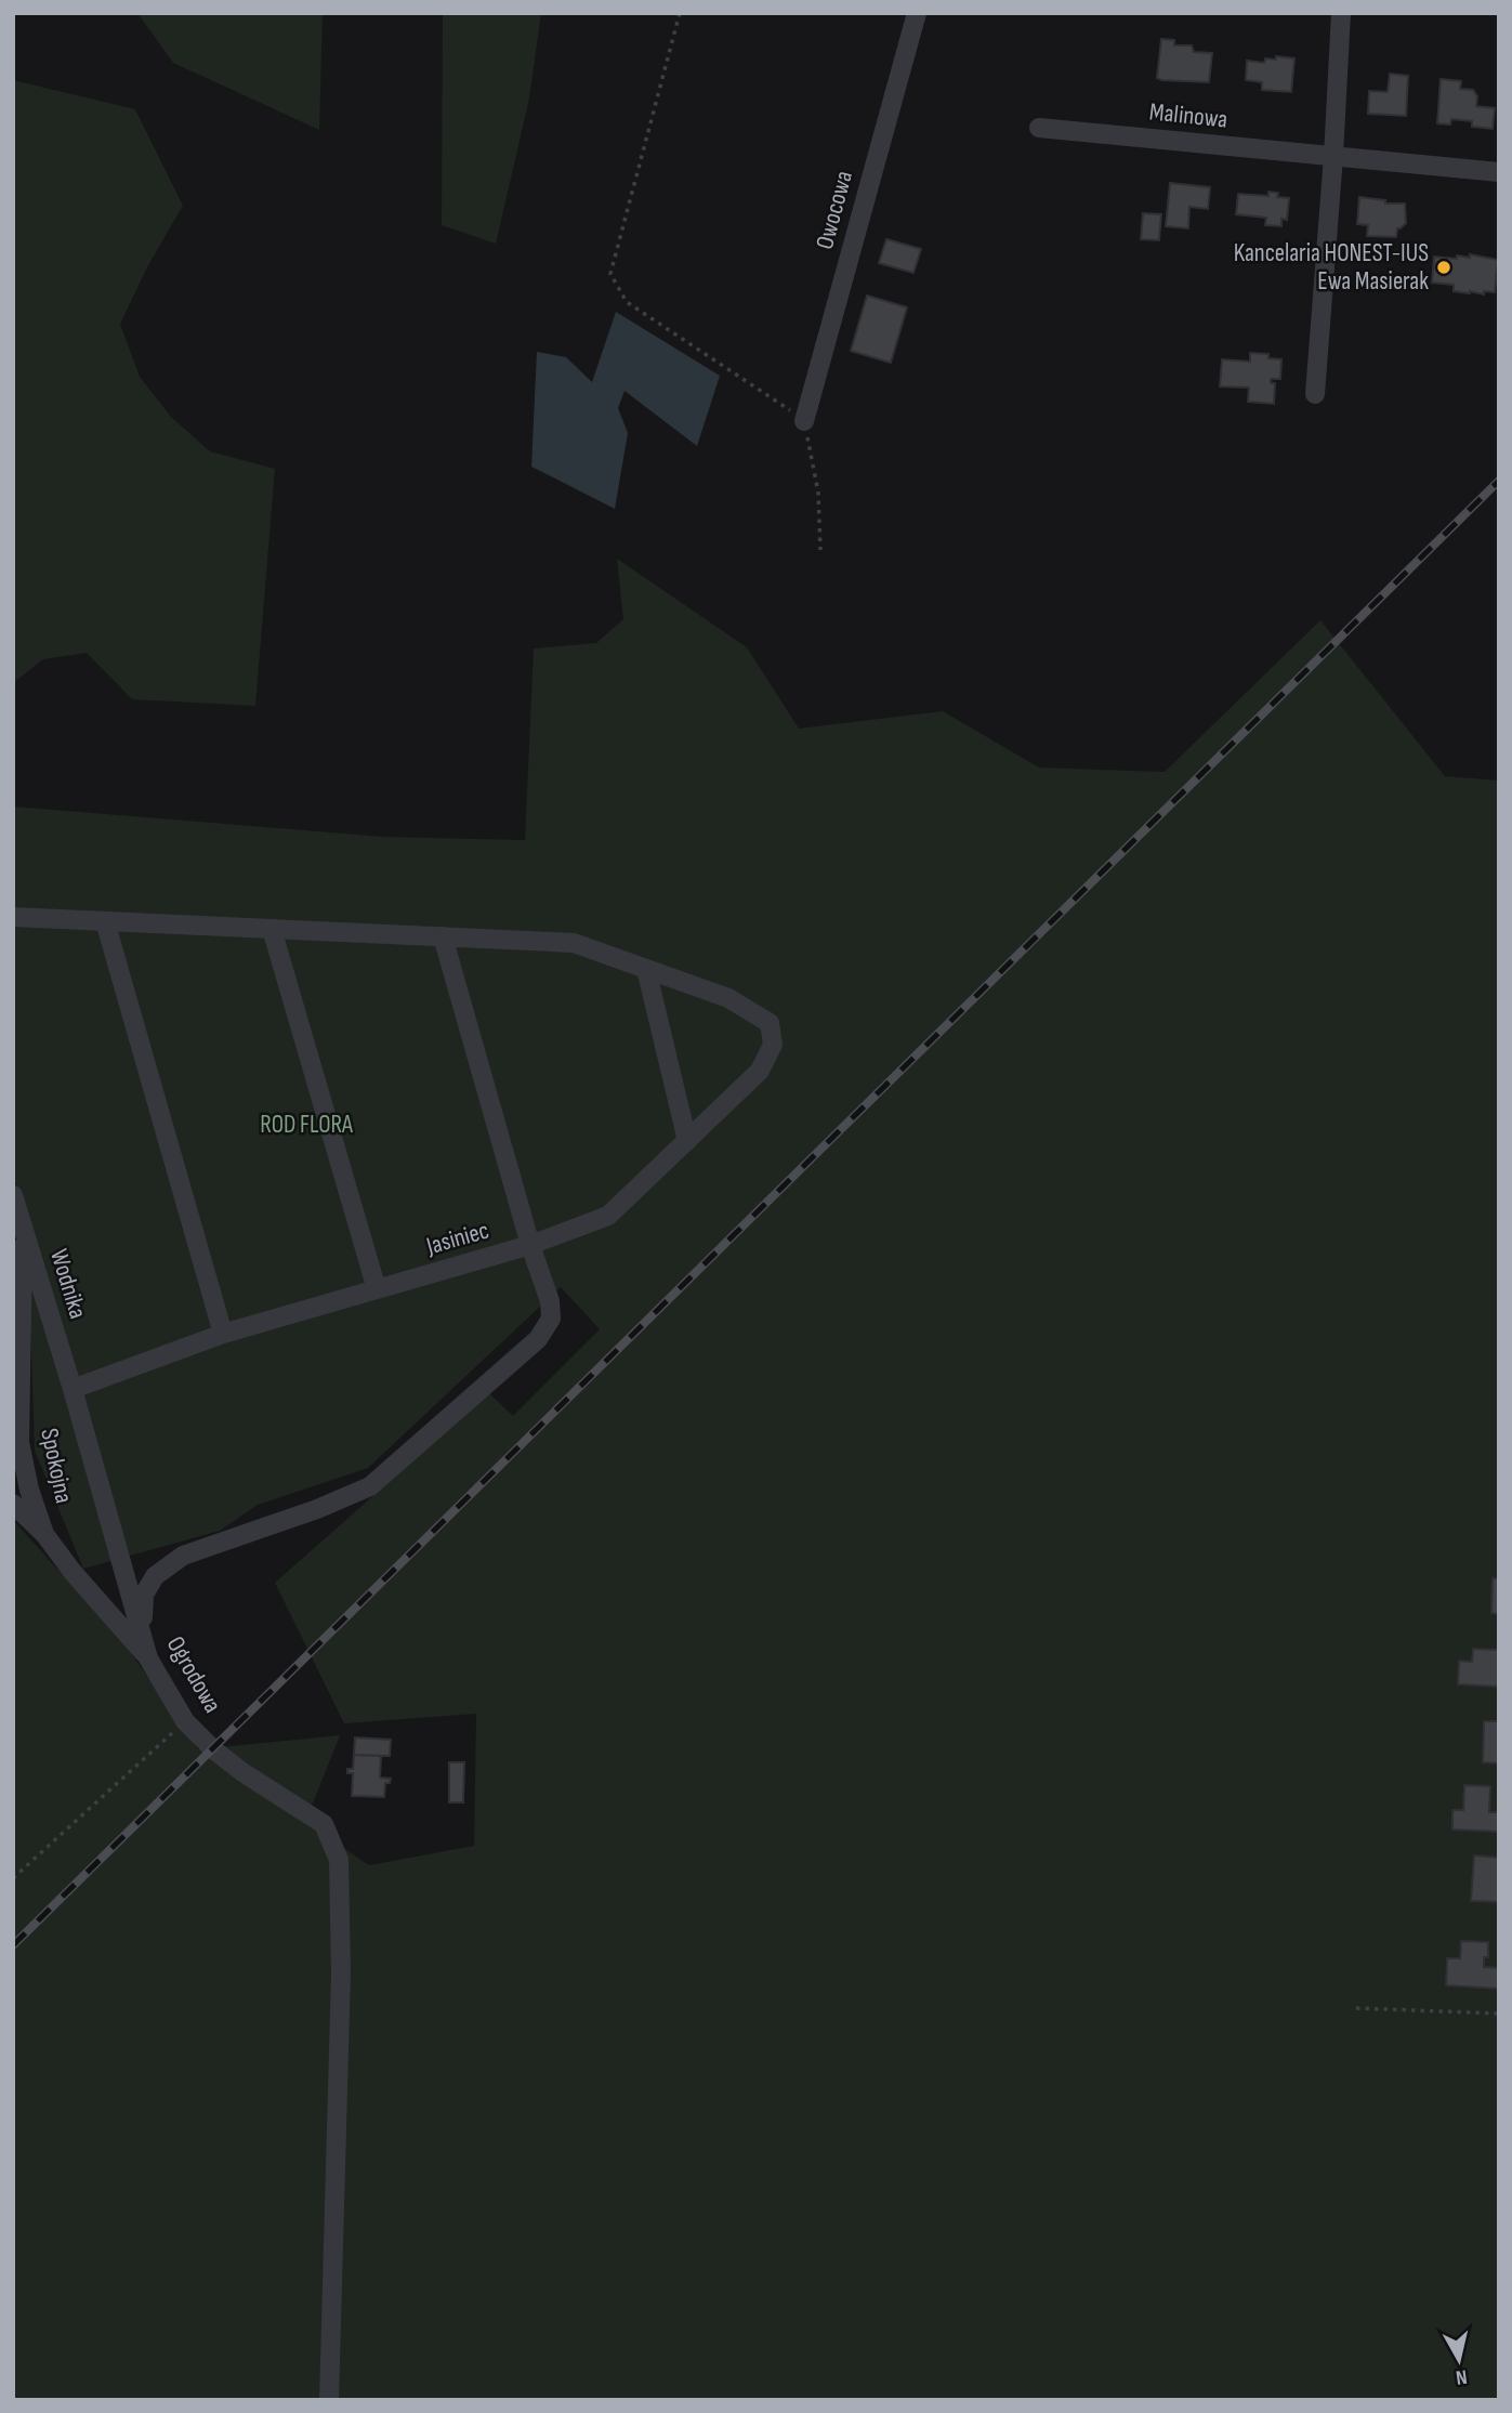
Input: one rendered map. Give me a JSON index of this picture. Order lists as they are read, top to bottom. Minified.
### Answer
{"streets":{"street":["Malinowa","Owocowa","Jasiniec","Wodnika","Spokojna","Ogrodowa"]},"crossings":[["Jasiniec","Wodnika"],["Jasiniec","Ogrodowa"],["Wodnika","Spokojna"],["Wodnika","Ogrodowa"]],"parks":["ROD FLORA"],"places":["Kancelaria HONEST-IUS Ewa Masierak"],"north":"bottom"}
